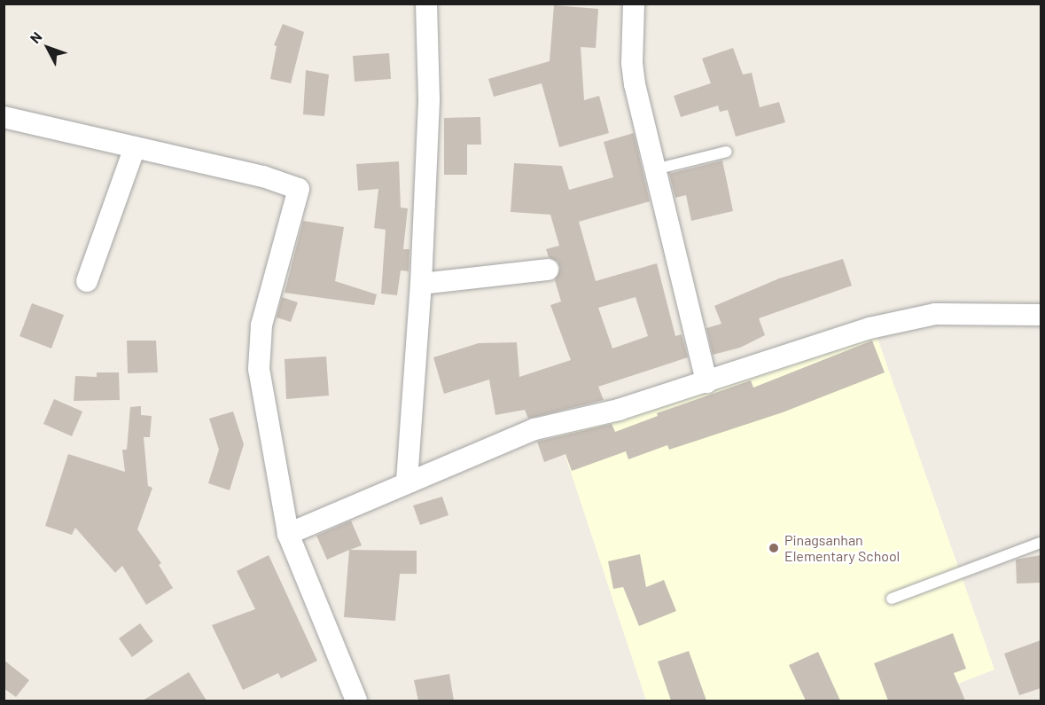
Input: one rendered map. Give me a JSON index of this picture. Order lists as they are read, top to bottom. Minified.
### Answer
{"places":["Pinagsanhan Elementary School"],"north":"top left"}
